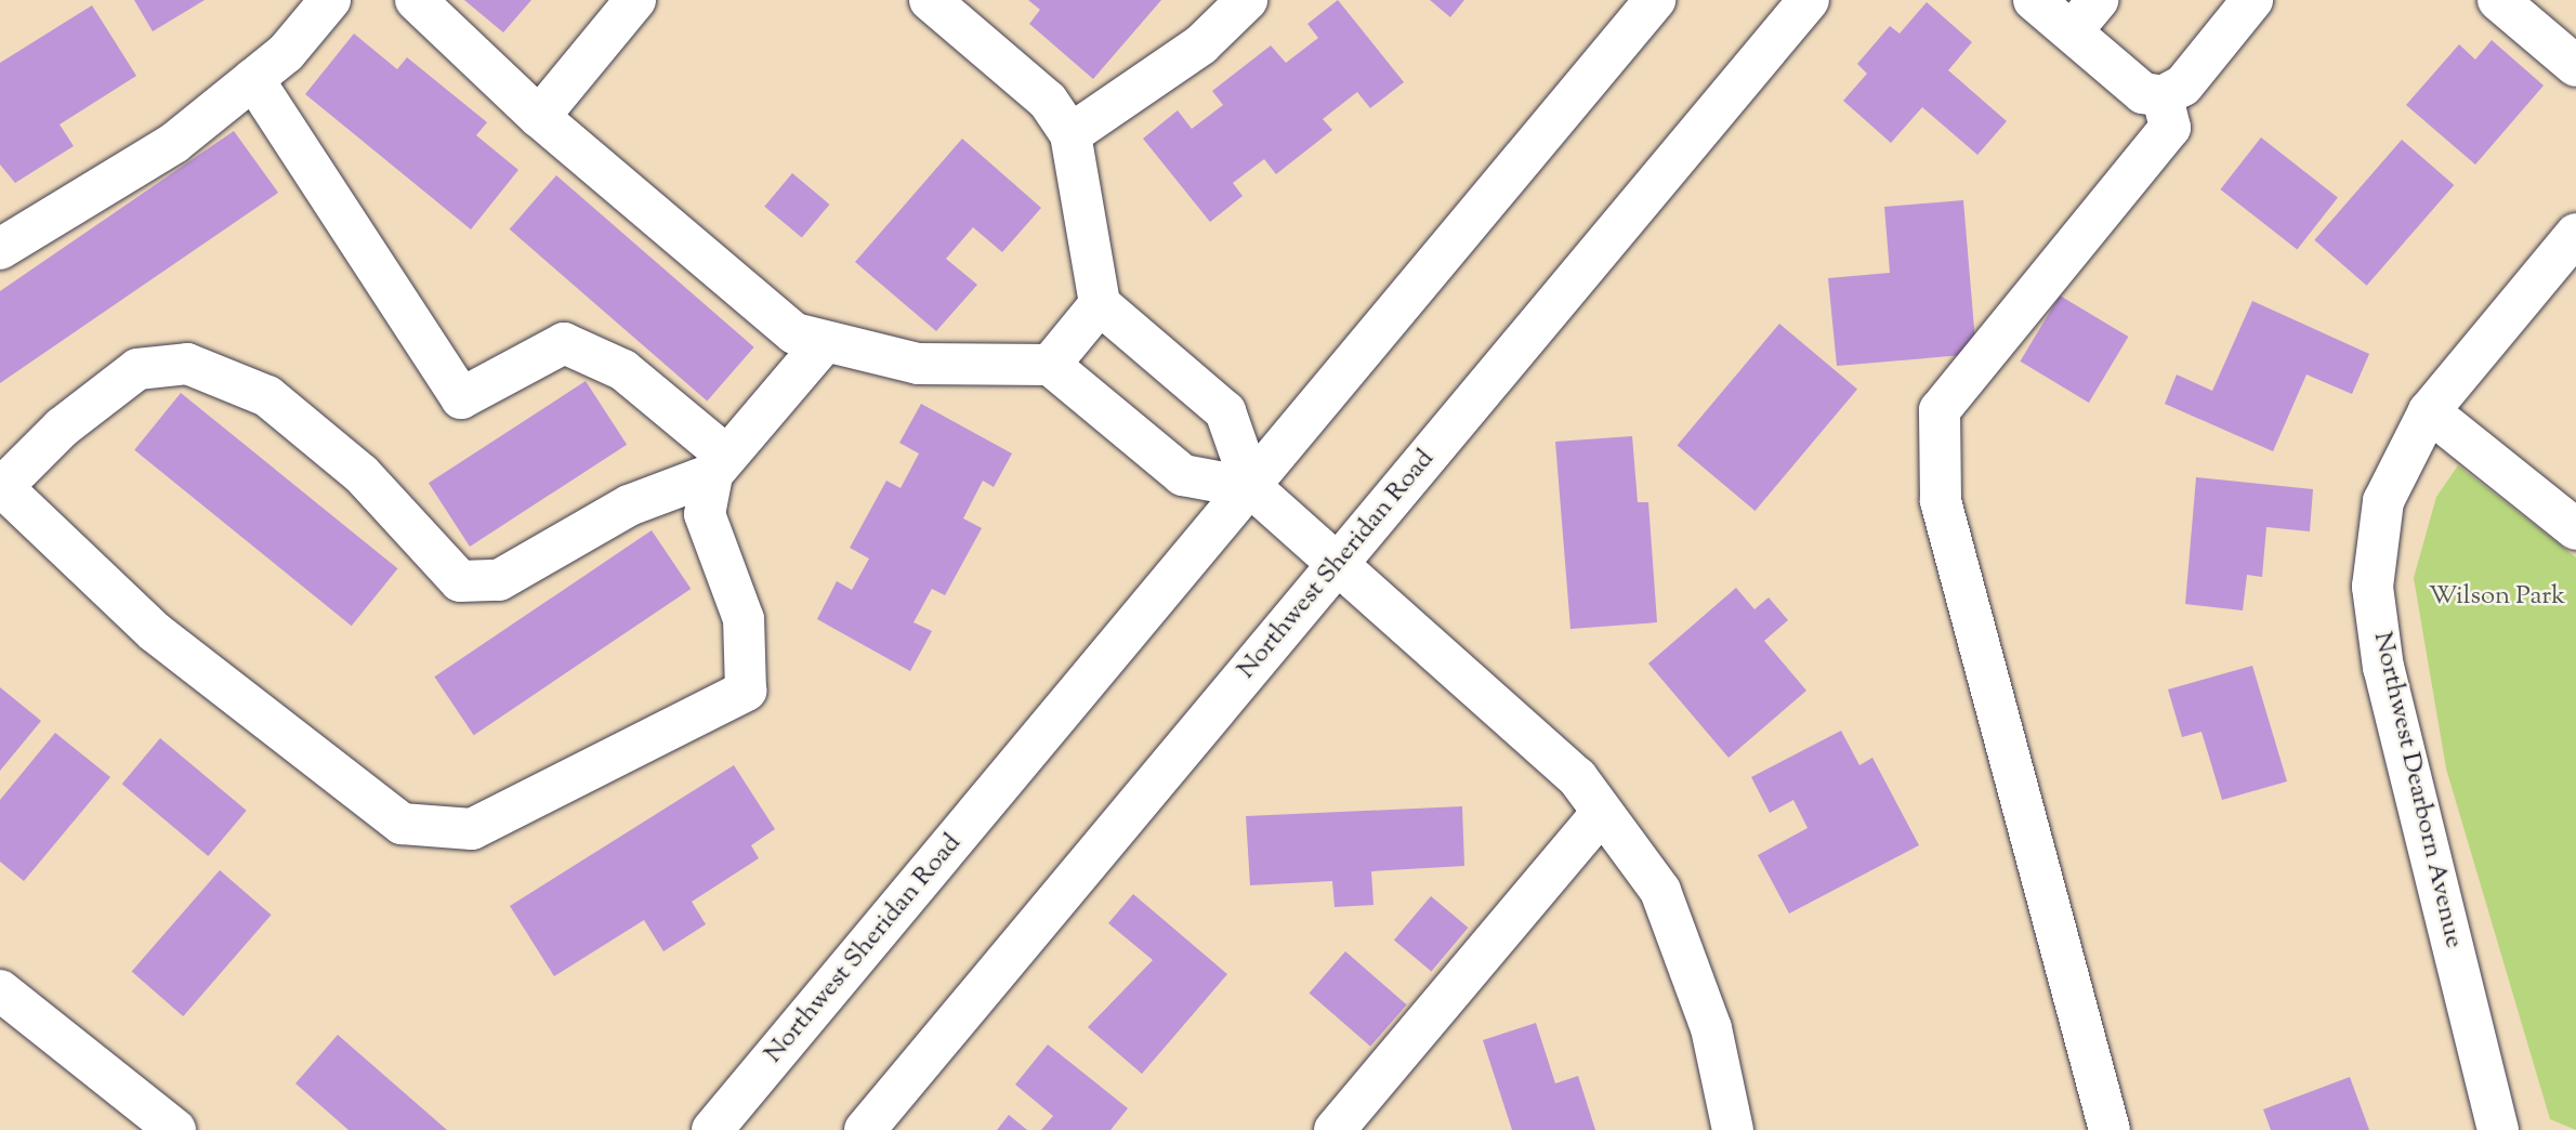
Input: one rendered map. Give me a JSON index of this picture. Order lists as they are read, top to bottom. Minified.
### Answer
{"streets":{"main road":["Northwest Sheridan Road","Northwest Dearborn Avenue"]},"parks":["Wilson Park"]}
